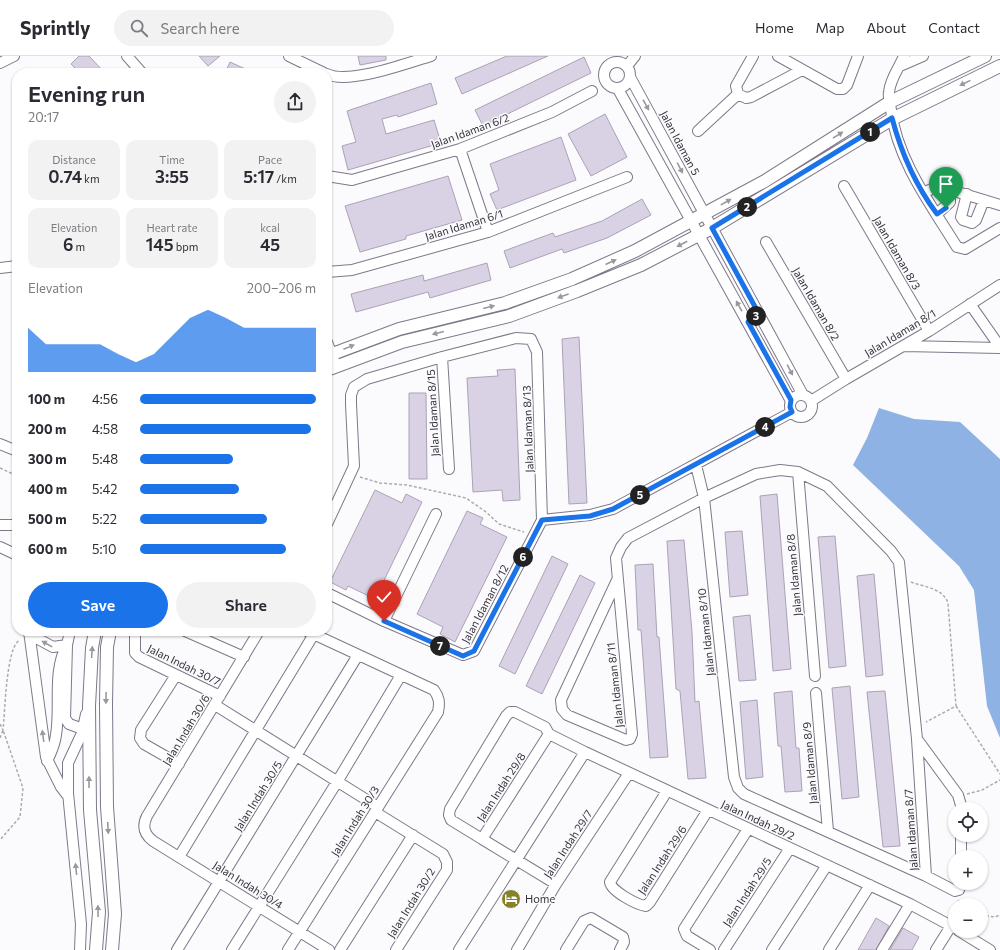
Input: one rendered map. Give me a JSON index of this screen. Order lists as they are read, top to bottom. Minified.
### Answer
{"streets":{"street":["Jalan Idaman 6/2","Jalan Idaman 5","Jalan Idaman 6/1","Jalan Idaman 8/3","Jalan Idaman 8/2","Jalan Idaman 8/1","Jalan Idaman 8/15","Jalan Idaman 8/13","Jalan Idaman 8/8","Jalan Idaman 8/12","Jalan Idaman 8/10","Jalan Indah 30/7","Jalan Idaman 8/11","Jalan Indah 30/6","Jalan Idaman 8/9","Jalan Indah 29/8","Jalan Indah 30/5","Jalan Indah 29/2","Jalan Indah 30/3","Jalan Idaman 8/7","Jalan Indah 29/7","Jalan Indah 29/6","Jalan Indah 30/4","Jalan Indah 29/5","Jalan Indah 30/2"]},"crossings":[["Jalan Idaman 5","Jalan Idaman 8/1"],["Jalan Idaman 8/3","Jalan Idaman 8/1"],["Jalan Idaman 8/2","Jalan Idaman 8/1"],["Jalan Idaman 8/15","Jalan Idaman 8/13"],["Jalan Idaman 8/13","Jalan Idaman 8/12"],["Jalan Idaman 8/8","Jalan Idaman 8/7"],["Jalan Idaman 8/10","Jalan Idaman 8/11"],["Jalan Idaman 8/10","Jalan Idaman 8/9"],["Jalan Indah 30/7","Jalan Indah 30/6"],["Jalan Indah 30/7","Jalan Indah 30/5"],["Jalan Indah 30/7","Jalan Indah 30/2"],["Jalan Indah 30/6","Jalan Indah 30/4"],["Jalan Indah 29/8","Jalan Indah 29/2"],["Jalan Indah 29/8","Jalan Indah 29/7"],["Jalan Indah 30/5","Jalan Indah 30/4"],["Jalan Indah 30/5","Jalan Indah 30/2"],["Jalan Indah 29/2","Jalan Indah 29/7"],["Jalan Indah 29/2","Jalan Indah 29/6"],["Jalan Indah 29/2","Jalan Indah 29/5"],["Jalan Indah 30/3","Jalan Indah 30/4"],["Jalan Indah 30/3","Jalan Indah 30/2"]],"places":{"hotel":["Home"]},"page":{"header":"Sprintly","search":"Search here","nav":["Home","Map","About","Contact"],"heading":["Evening run","20:17"],"pins":["1","2","3","4","5","6","7"],"stats":[["Distance","0.74 km"],["Time","3:55"],["Pace","5:17 /km"],["Elevation","6 m"],["Heart rate","145 bpm"],["kcal","45"]],"chart":["Elevation","200–206 m"],"list":[{"name":"100 m","note":"4:56"},{"name":"200 m","note":"4:58"},{"name":"300 m","note":"5:48"},{"name":"400 m","note":"5:42"},{"name":"500 m","note":"5:22"},{"name":"600 m","note":"5:10"}],"buttons":["Save","Share"],"map_buttons":["+","−"]}}
